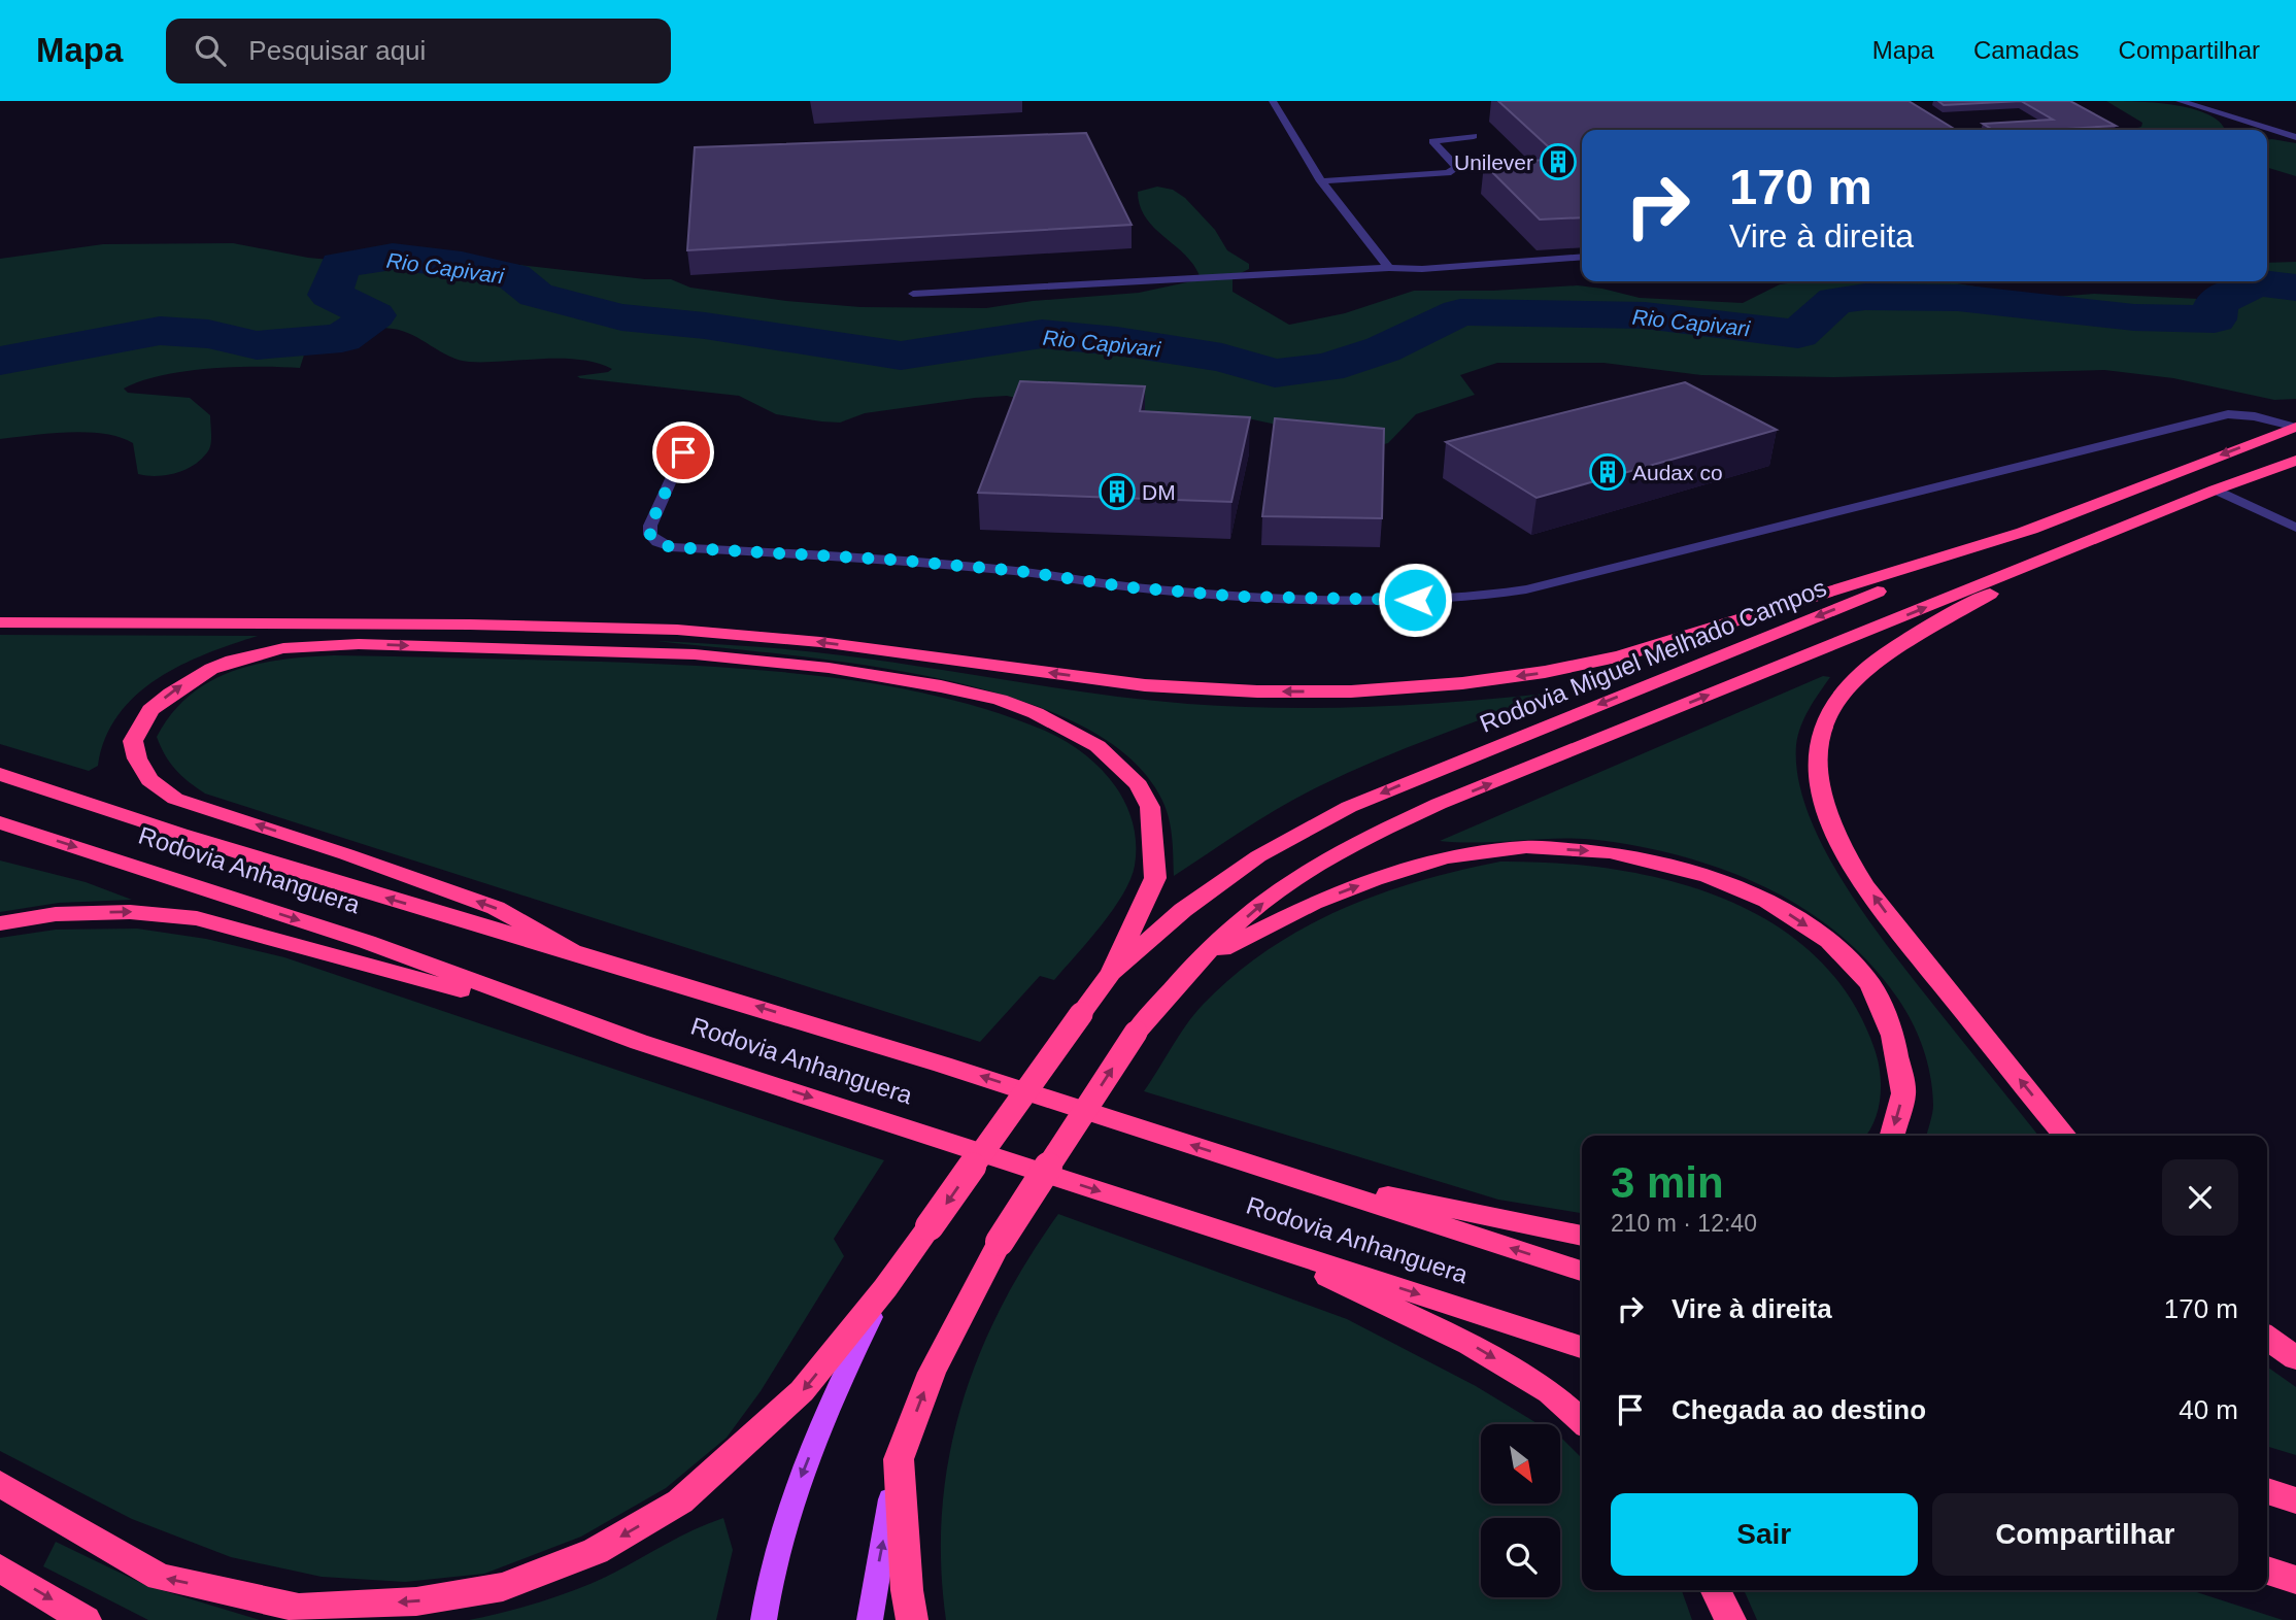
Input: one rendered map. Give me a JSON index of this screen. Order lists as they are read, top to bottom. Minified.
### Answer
{"streets":{"highway":["Rodovia Miguel Melhado Campos","Rodovia Anhanguera"]},"water":["Rio Capivari"],"places":{"building":["Unilever","Audax co","DM"]},"north":"bottom right","page":{"header":"Mapa","search":"Pesquisar aqui","nav":["Mapa","Camadas","Compartilhar"],"turn":["170 m","Vire à direita"],"heading":["3 min","210 m · 12:40"],"list":[{"name":"Vire à direita","value":"170 m"},{"name":"Chegada ao destino","value":"40 m"}],"buttons":["Sair","Compartilhar"]}}
